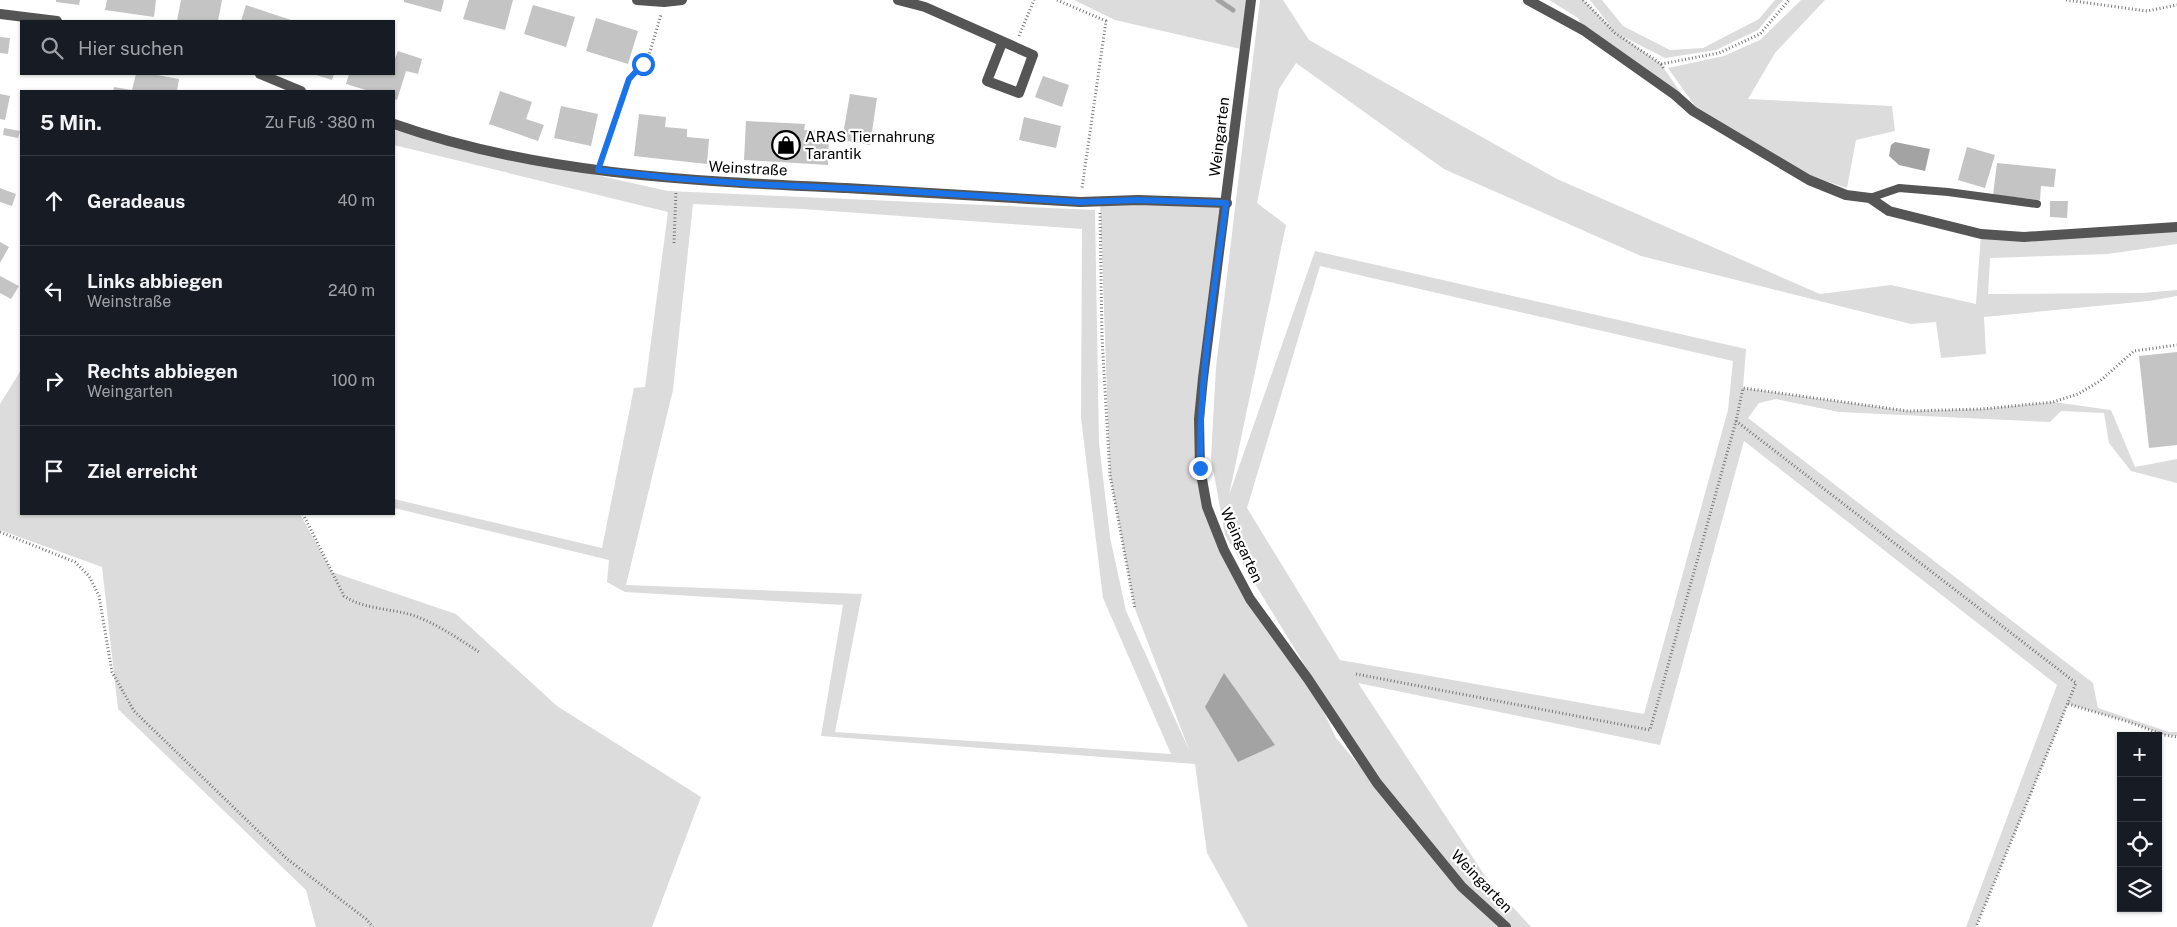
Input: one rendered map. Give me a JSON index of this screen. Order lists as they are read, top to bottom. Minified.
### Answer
{"streets":{"street":["Weingarten","Weinstraße"]},"crossings":[["Weingarten","Weinstraße"]],"places":{"shop":["ARAS Tiernahrung Tarantik"]},"page":{"search":"Hier suchen","heading":["5 Min.","Zu Fuß · 380 m"],"list":[["Geradeaus","40 m"],["Links abbiegen","Weinstraße","240 m"],["Rechts abbiegen","Weingarten","100 m"],"Ziel erreicht"],"map_buttons":["+","−"]}}
